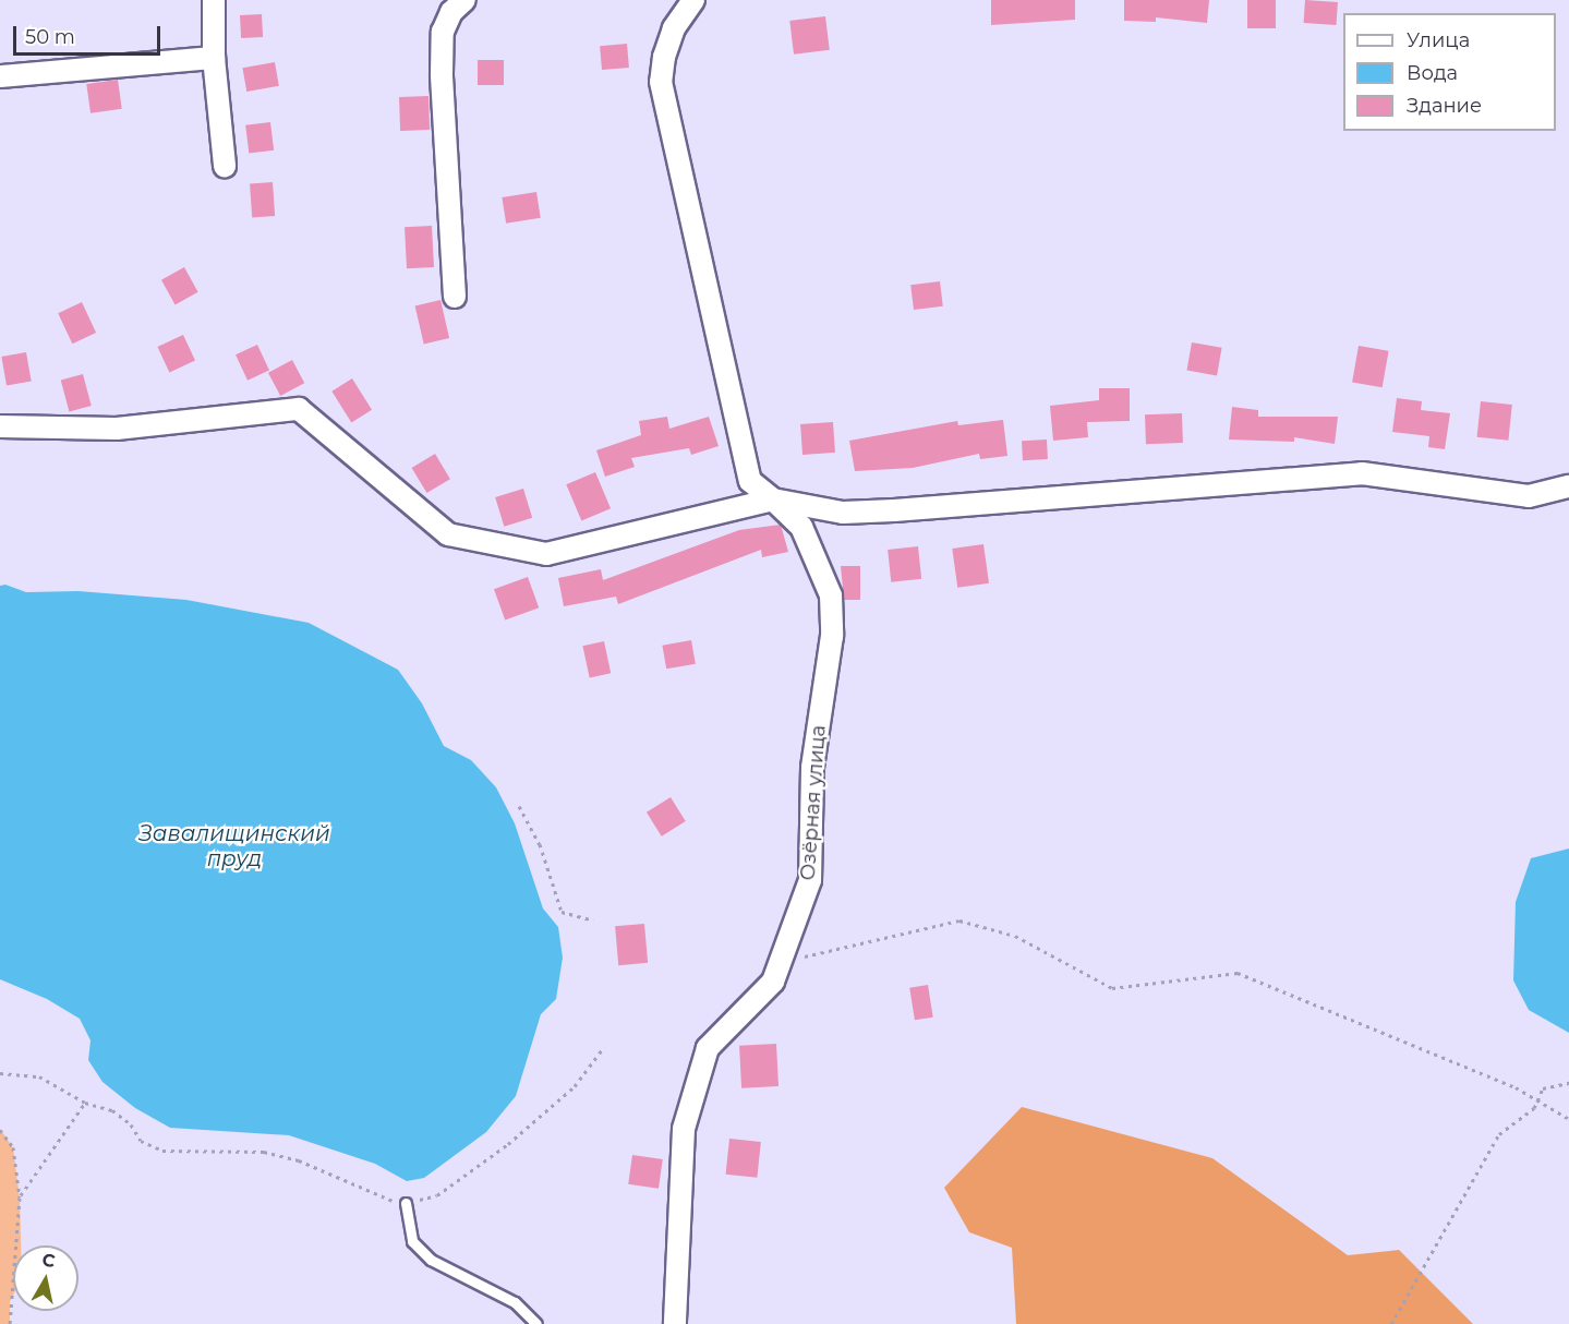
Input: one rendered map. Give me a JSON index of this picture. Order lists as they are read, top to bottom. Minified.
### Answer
{"streets":{"street":["Озёрная улица"]},"water":["Завалищинский пруд"],"legend":["Улица","Вода","Здание"],"scale_bar":"50 m","north":"top"}
